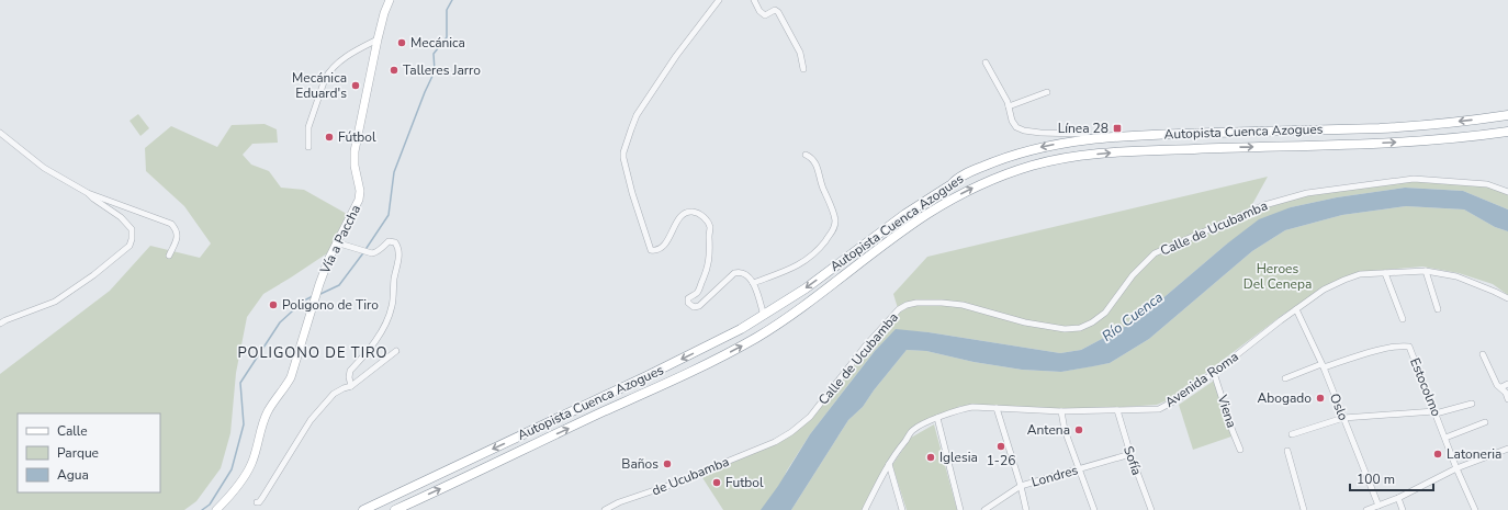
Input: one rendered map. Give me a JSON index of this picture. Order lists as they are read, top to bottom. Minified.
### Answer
{"streets":{"highway":["Autopista Cuenca Azogues"],"main road":["Vía a Paccha"],"street":["Calle de Ucubamba","Avenida Roma","Estocolmo","Oslo","Viena","Sofía","de Ucubamba","Londres"]},"crossings":[["Calle de Ucubamba","de Ucubamba"],["Avenida Roma","Oslo"],["Avenida Roma","Viena"],["Avenida Roma","Sofía"],["Estocolmo","Oslo"],["Sofía","Londres"]],"districts":["POLIGONO DE TIRO"],"water":["Río Cuenca"],"parks":["Heroes Del Cenepa"],"places":{"other":["Mecánica","Talleres Jarro","Mecánica Eduard's","Fútbol","Poligono de Tiro","Abogado","Antena","1-26","Latoneria","Iglesia","Baños","Futbol"],"transit":["Línea 28"]},"legend":["Calle","Parque","Agua"],"scale_bar":"100 m"}
